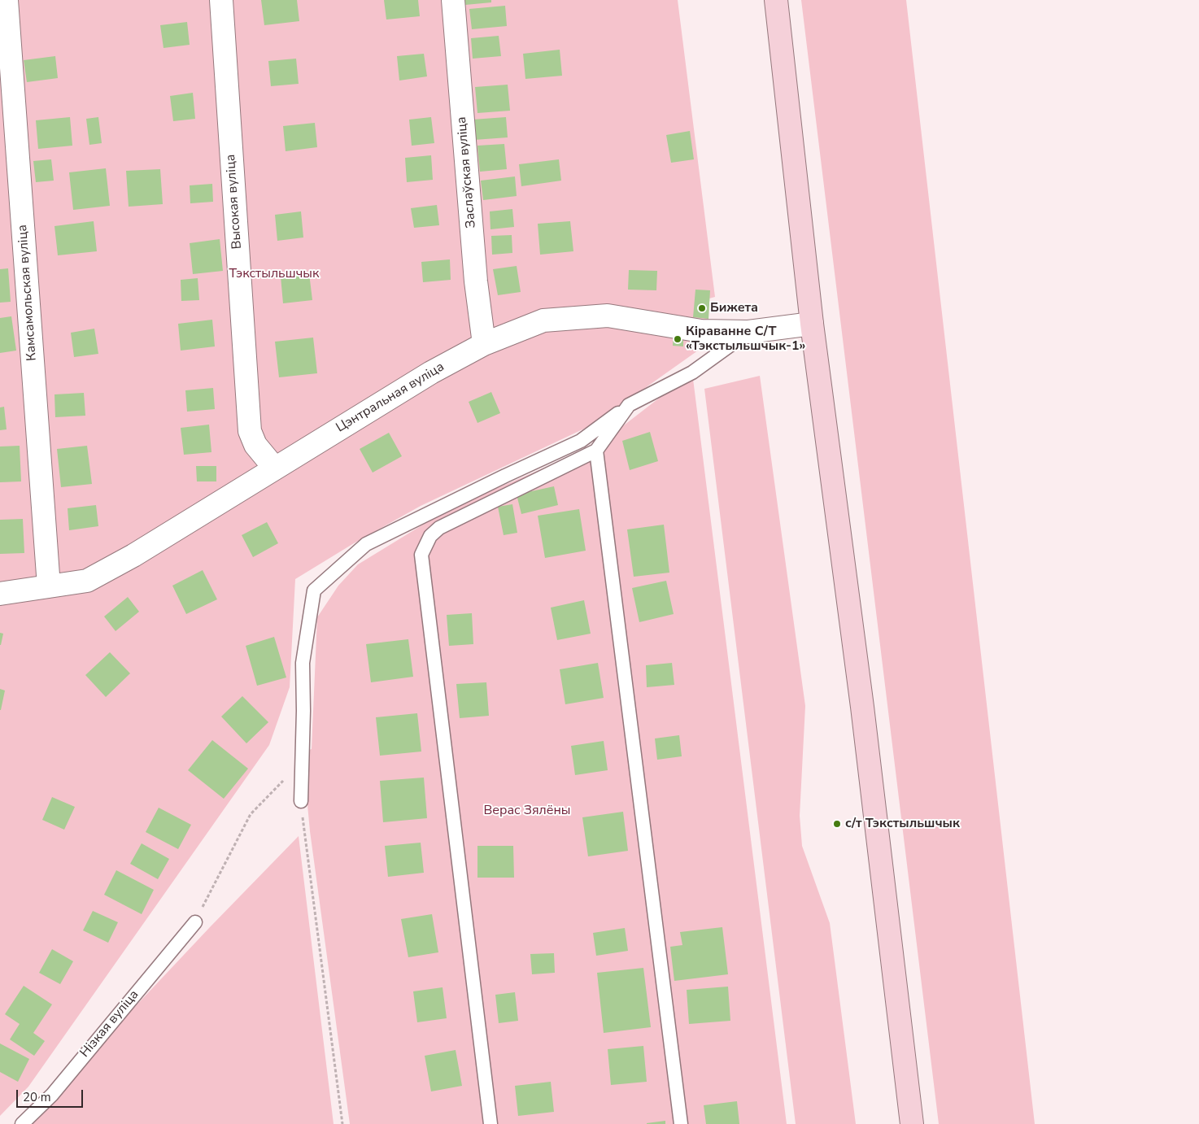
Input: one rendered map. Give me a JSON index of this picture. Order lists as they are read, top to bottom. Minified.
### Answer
{"streets":{"street":["Заслаўская вуліца","Высокая вуліца","Камсамольская вуліца","Цэнтральная вуліца"],"lane":["Нізкая вуліца"]},"crossings":[["Заслаўская вуліца","Цэнтральная вуліца"],["Высокая вуліца","Цэнтральная вуліца"],["Камсамольская вуліца","Цэнтральная вуліца"]],"parks":["Тэкстыльшчык","Верас Зялёны"],"places":["Бижета","Кіраванне С/Т «Тэкстыльшчык-1»","с/т Тэкстыльшчык"],"scale_bar":"20 m"}
